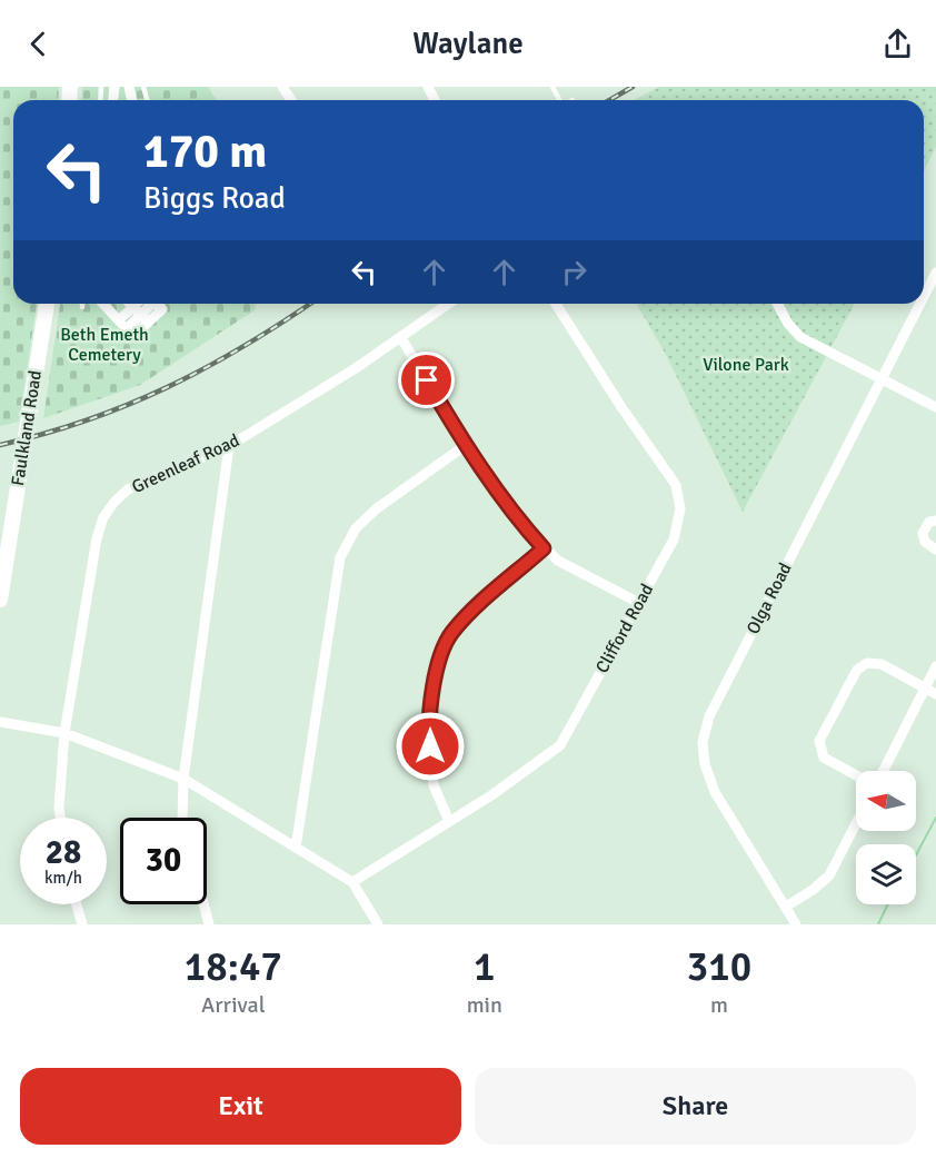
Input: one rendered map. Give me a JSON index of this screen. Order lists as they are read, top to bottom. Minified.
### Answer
{"streets":{"main road":["Faulkland Road"],"street":["Greenleaf Road","Olga Road","Clifford Road"]},"parks":["Beth Emeth Cemetery","Vilone Park"],"north":"left","page":{"header":"Waylane","turn":["170 m","Biggs Road"],"speed":"28 km/h","limit":"30","eta":["18:47","Arrival","1","min","310","m"],"buttons":["Exit","Share"]}}
